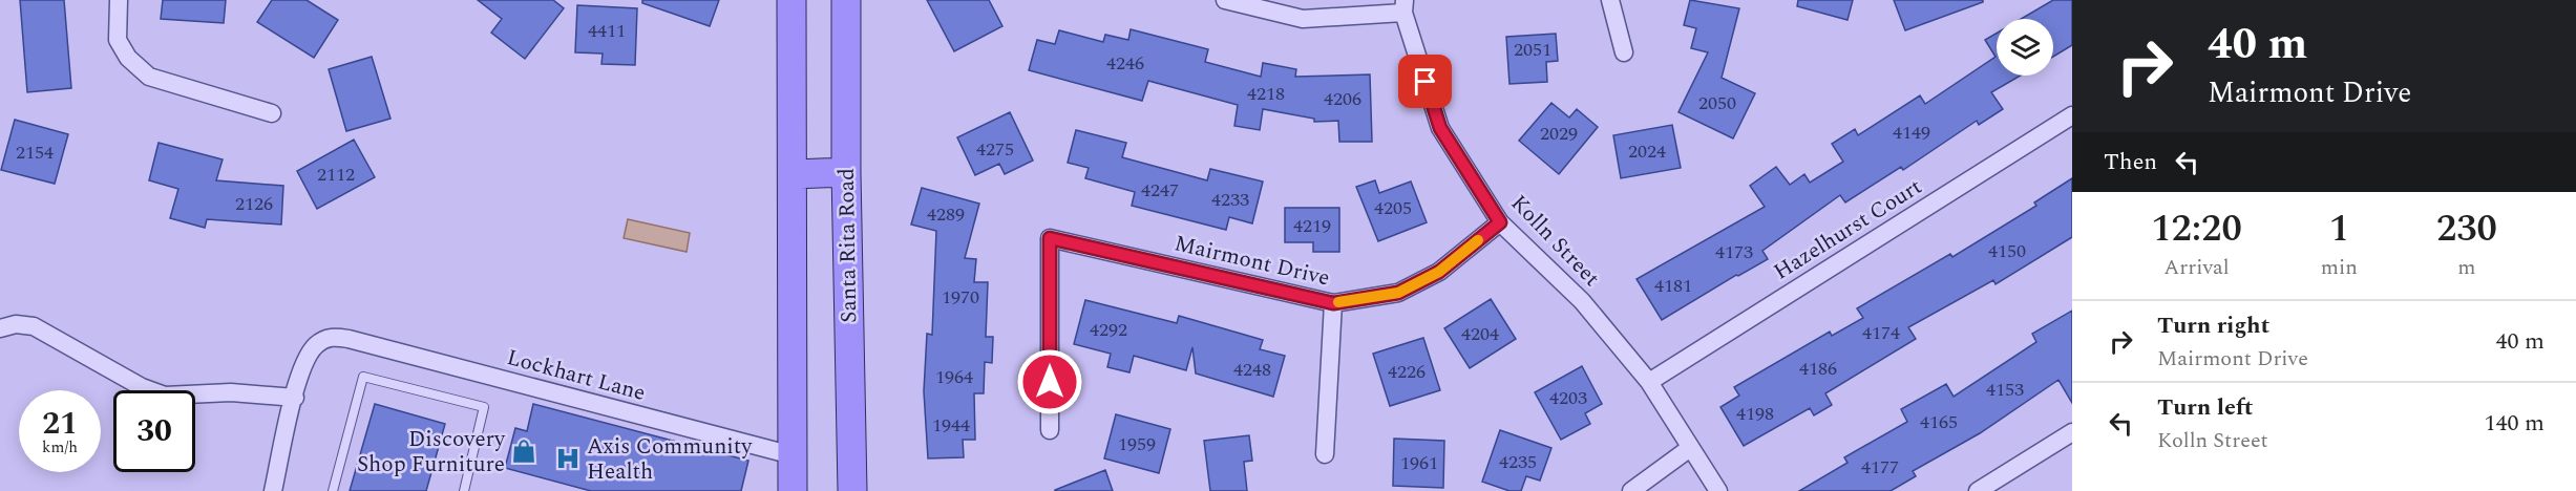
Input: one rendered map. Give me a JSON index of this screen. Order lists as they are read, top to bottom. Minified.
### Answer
{"streets":{"main road":["Santa Rita Road"],"street":["Hazelhurst Court","Kolln Street","Mairmont Drive","Lockhart Lane"]},"crossings":[["Hazelhurst Court","Kolln Street"],["Kolln Street","Mairmont Drive"]],"places":{"shop":["Discovery Shop Furniture"],"hospital":["Axis Community Health"]},"house_numbers":["4411","2051","4246","4218","4206","2050","4149","2029","4275","2024","2154","2112","4247","4233","2126","4205","4289","4219","4150","4173","4181","1970","4292","4174","4204","4186","4248","4226","1964","4153","4203","4198","4165","1944","1959","4235","1961","4177"],"page":{"turn":["40 m","Mairmont Drive"],"then":"Then","eta":["12:20","Arrival","1","min","230","m"],"list":[{"name":"Turn right","note":"Mairmont Drive","value":"40 m"},{"name":"Turn left","note":"Kolln Street","value":"140 m"}],"speed":"21 km/h","limit":"30"}}
